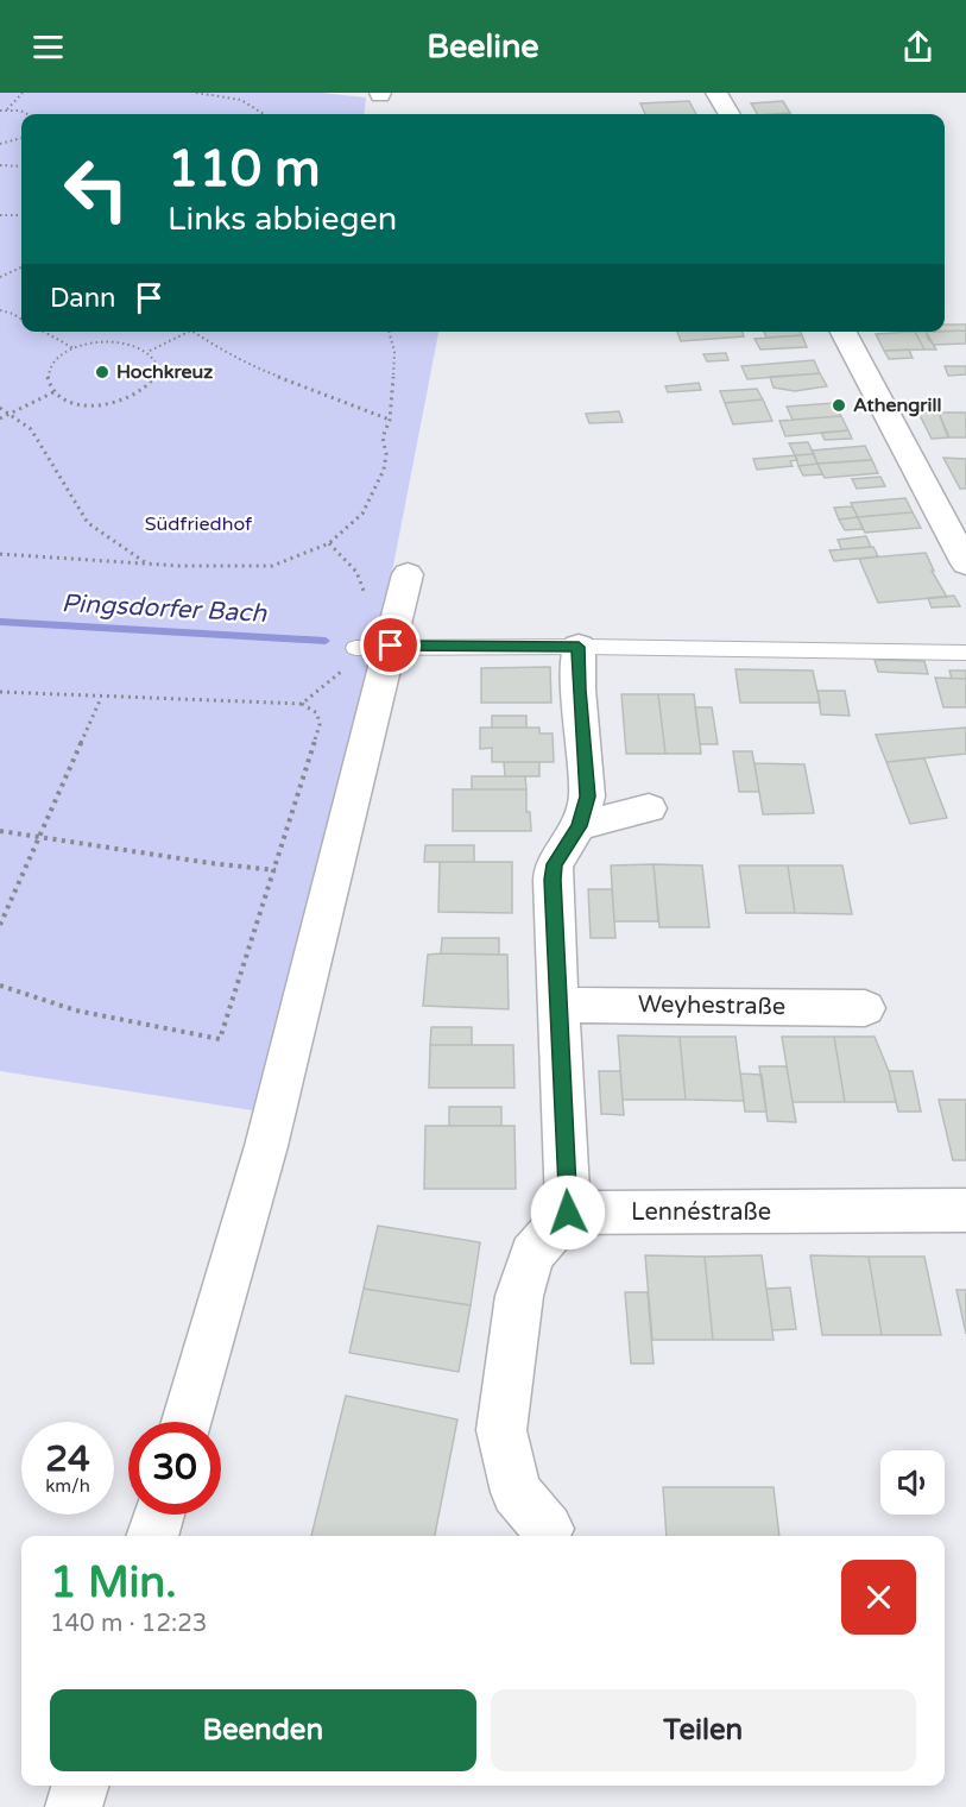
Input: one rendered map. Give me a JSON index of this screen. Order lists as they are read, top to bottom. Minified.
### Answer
{"streets":{"street":["Weyhestraße","Lennéstraße"]},"water":["Pingsdorfer Bach"],"parks":["Südfriedhof"],"places":["Hochkreuz","Athengrill"],"page":{"header":"Beeline","turn":["110 m","Links abbiegen"],"then":"Dann","speed":"24 km/h","limit":"30","heading":["1 Min.","140 m · 12:23"],"buttons":["Beenden","Teilen"]}}
